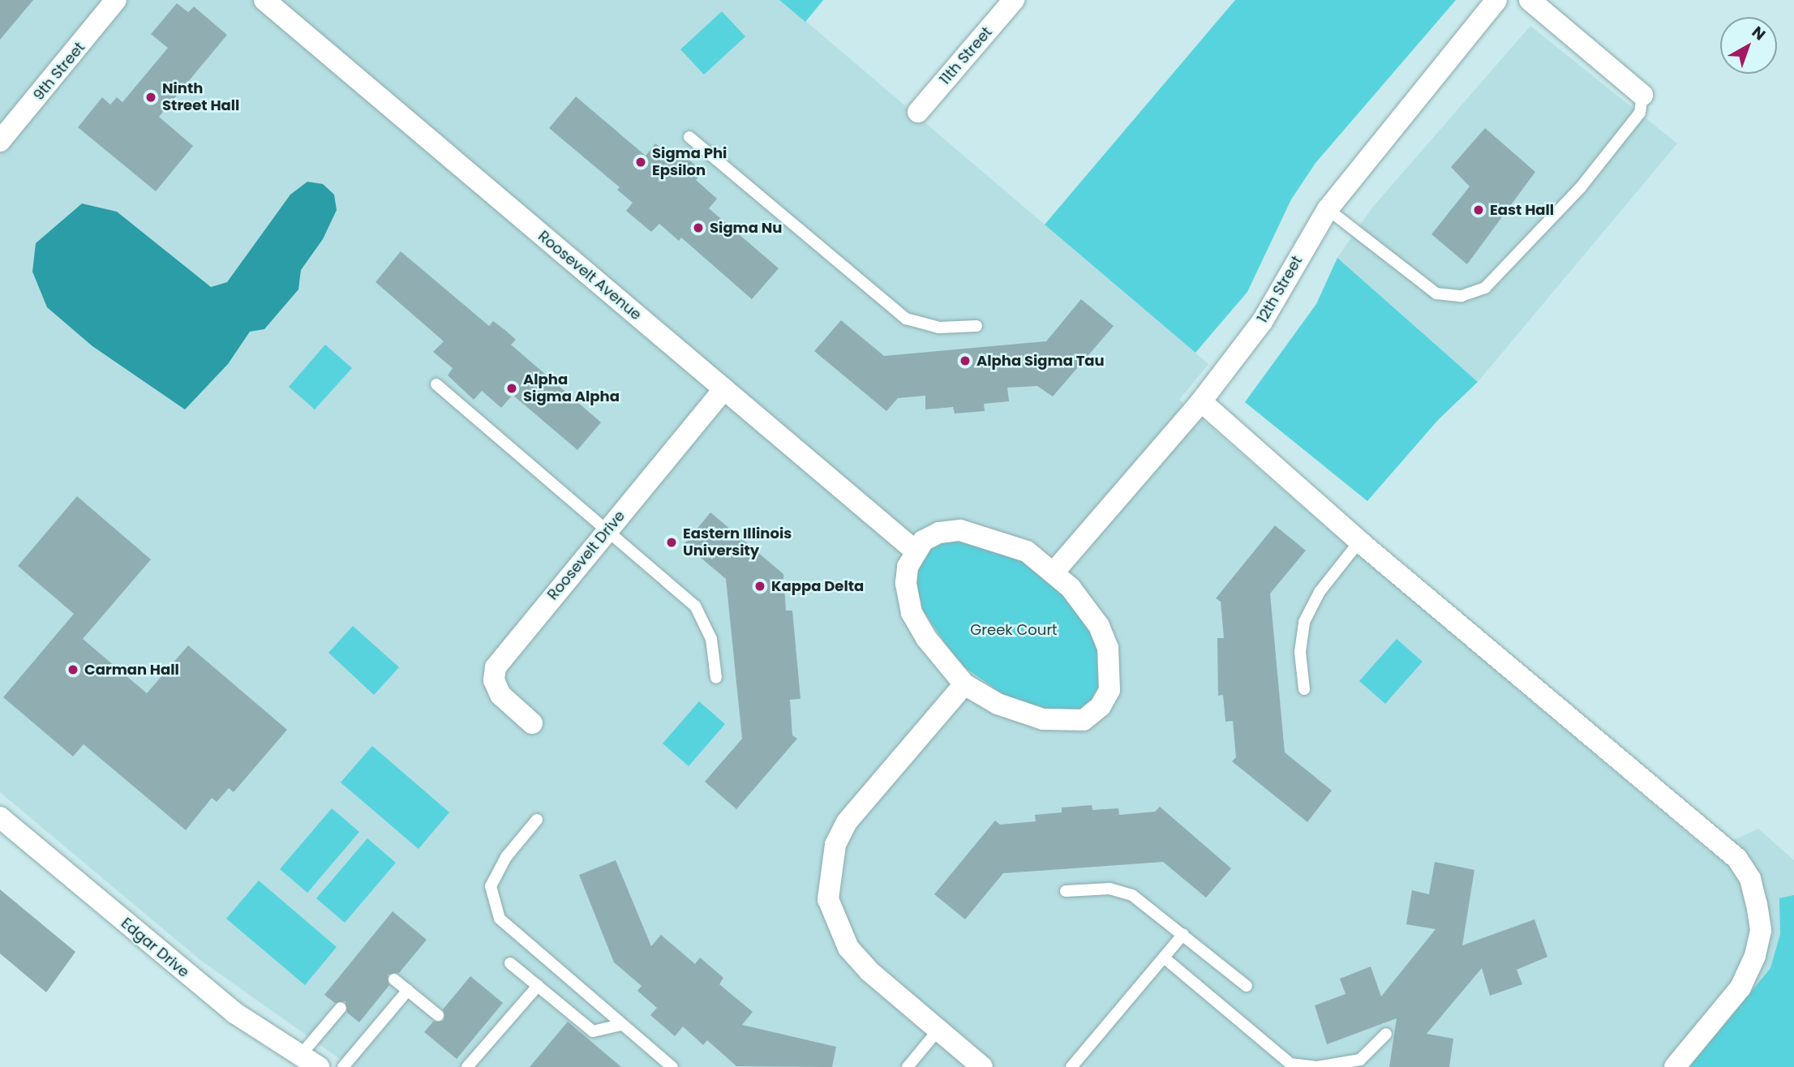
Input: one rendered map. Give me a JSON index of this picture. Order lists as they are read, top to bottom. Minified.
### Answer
{"streets":{"street":["11th Street","9th Street","Roosevelt Avenue","12th Street","Roosevelt Drive","Edgar Drive"]},"crossings":[["Roosevelt Avenue","12th Street"],["Roosevelt Avenue","Roosevelt Drive"]],"parks":["Greek Court"],"places":["Ninth Street Hall","Sigma Phi Epsilon","East Hall","Sigma Nu","Alpha Sigma Tau","Alpha Sigma Alpha","Eastern Illinois University","Kappa Delta","Carman Hall"],"north":"top right"}
